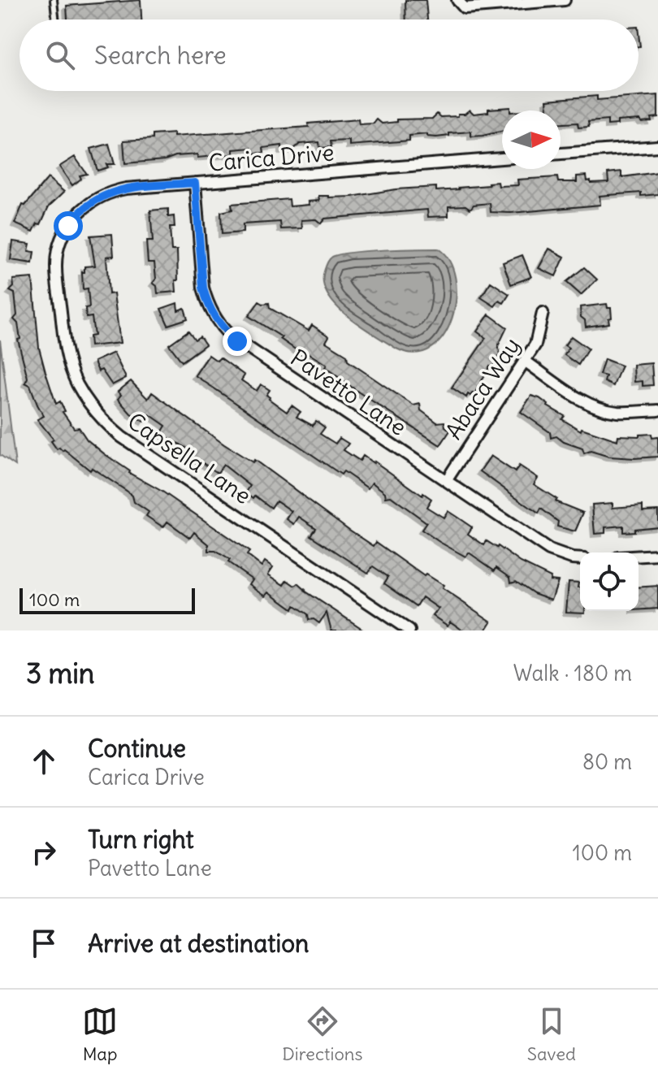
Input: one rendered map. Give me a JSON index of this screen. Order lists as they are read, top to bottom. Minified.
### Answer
{"streets":{"street":["Carica Drive","Abaca Way","Pavetto Lane","Capsella Lane"]},"crossings":[["Carica Drive","Pavetto Lane"],["Carica Drive","Capsella Lane"],["Abaca Way","Pavetto Lane"]],"scale_bar":"100 m","north":"right","page":{"search":"Search here","scale":"100 m","heading":["3 min","Walk · 180 m"],"list":[["Continue","Carica Drive","80 m"],["Turn right","Pavetto Lane","100 m"],"Arrive at destination"],"nav":["Map","Directions","Saved"]}}
